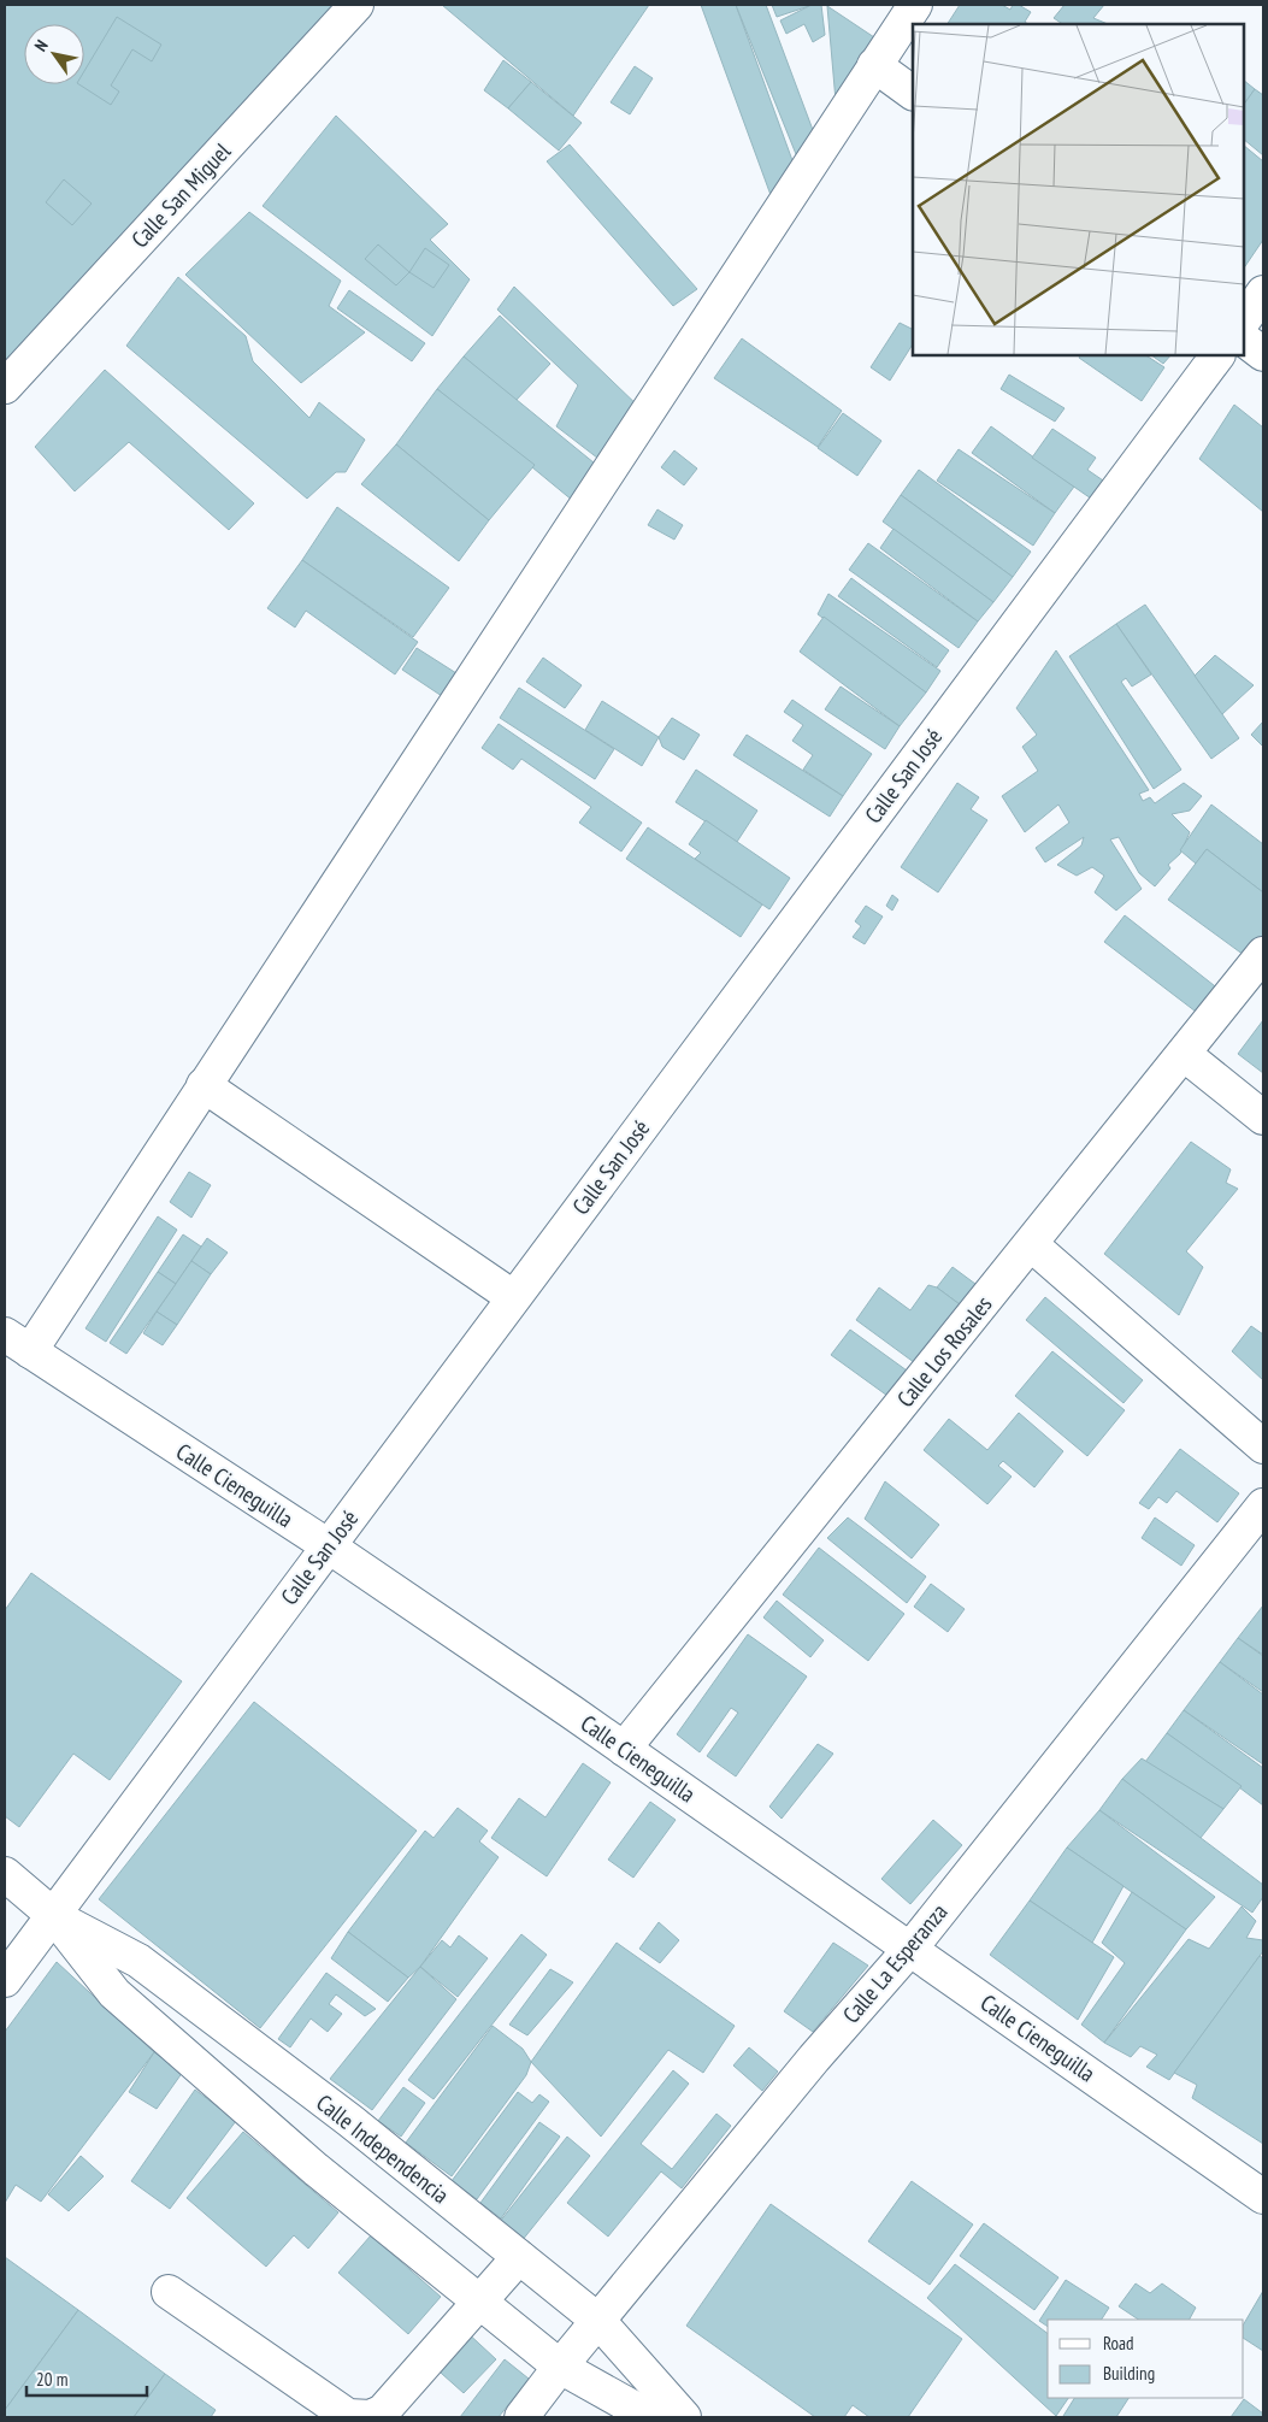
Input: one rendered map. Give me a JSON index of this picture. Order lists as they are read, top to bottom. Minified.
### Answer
{"streets":{"street":["Calle San Miguel","Calle San José","Calle Los Rosales","Calle Cieneguilla","Calle La Esperanza","Calle Independencia"]},"crossings":[["Calle San José","Calle Cieneguilla"],["Calle San José","Calle Independencia"],["Calle Los Rosales","Calle Cieneguilla"],["Calle Cieneguilla","Calle La Esperanza"],["Calle La Esperanza","Calle Independencia"]],"legend":["Road","Building"],"scale_bar":"20 m","north":"top left"}
